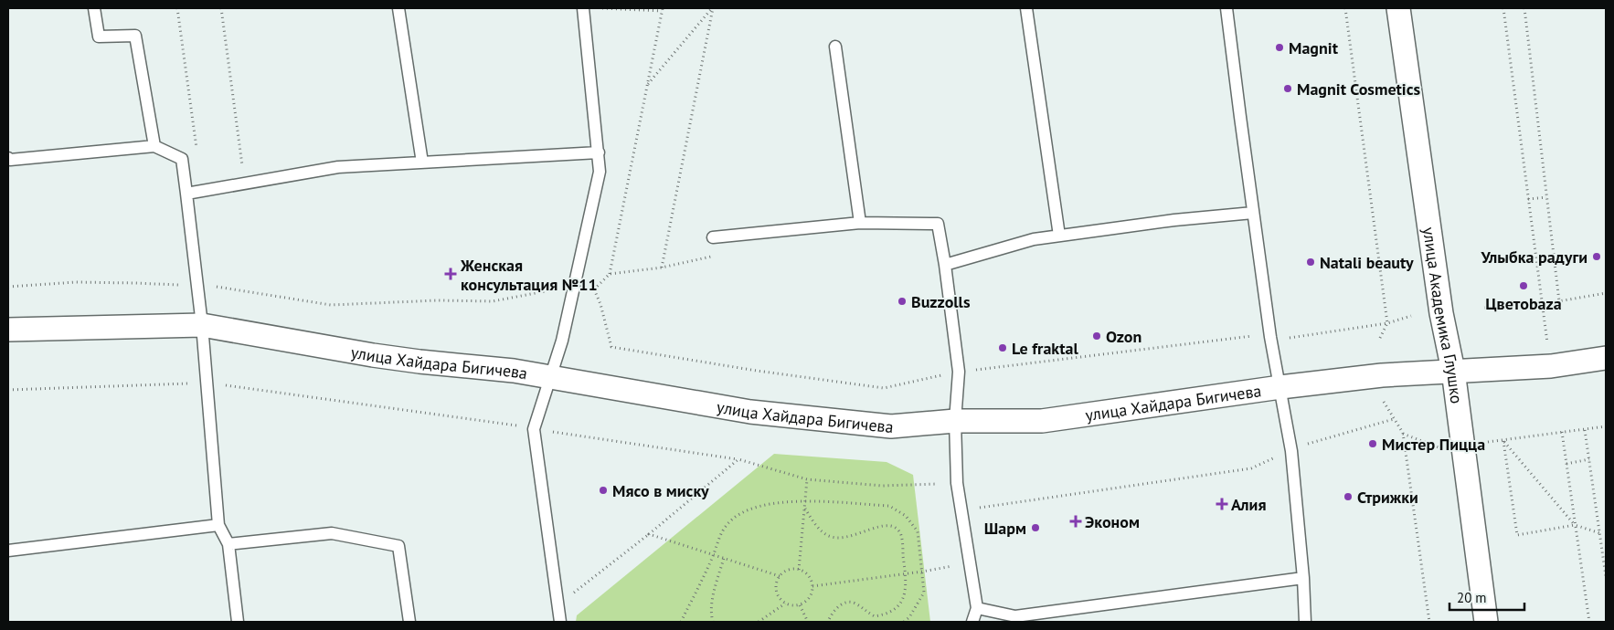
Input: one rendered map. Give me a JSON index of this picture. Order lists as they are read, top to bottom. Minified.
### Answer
{"streets":{"street":["улица Академика Глушко","улица Хайдара Бигичева"]},"crossings":[["улица Академика Глушко","улица Хайдара Бигичева"]],"places":{"other":["Magnit","Magnit Cosmetics","Улыбка радуги","Natali beauty","Цветоbaza","Buzzolls","Ozon","Le fraktal","Мистер Пицца","Мясо в миску","Стрижки","Шарм"],"health":["Женская консультация №11","Алия","Эконом"]},"scale_bar":"20 m"}
